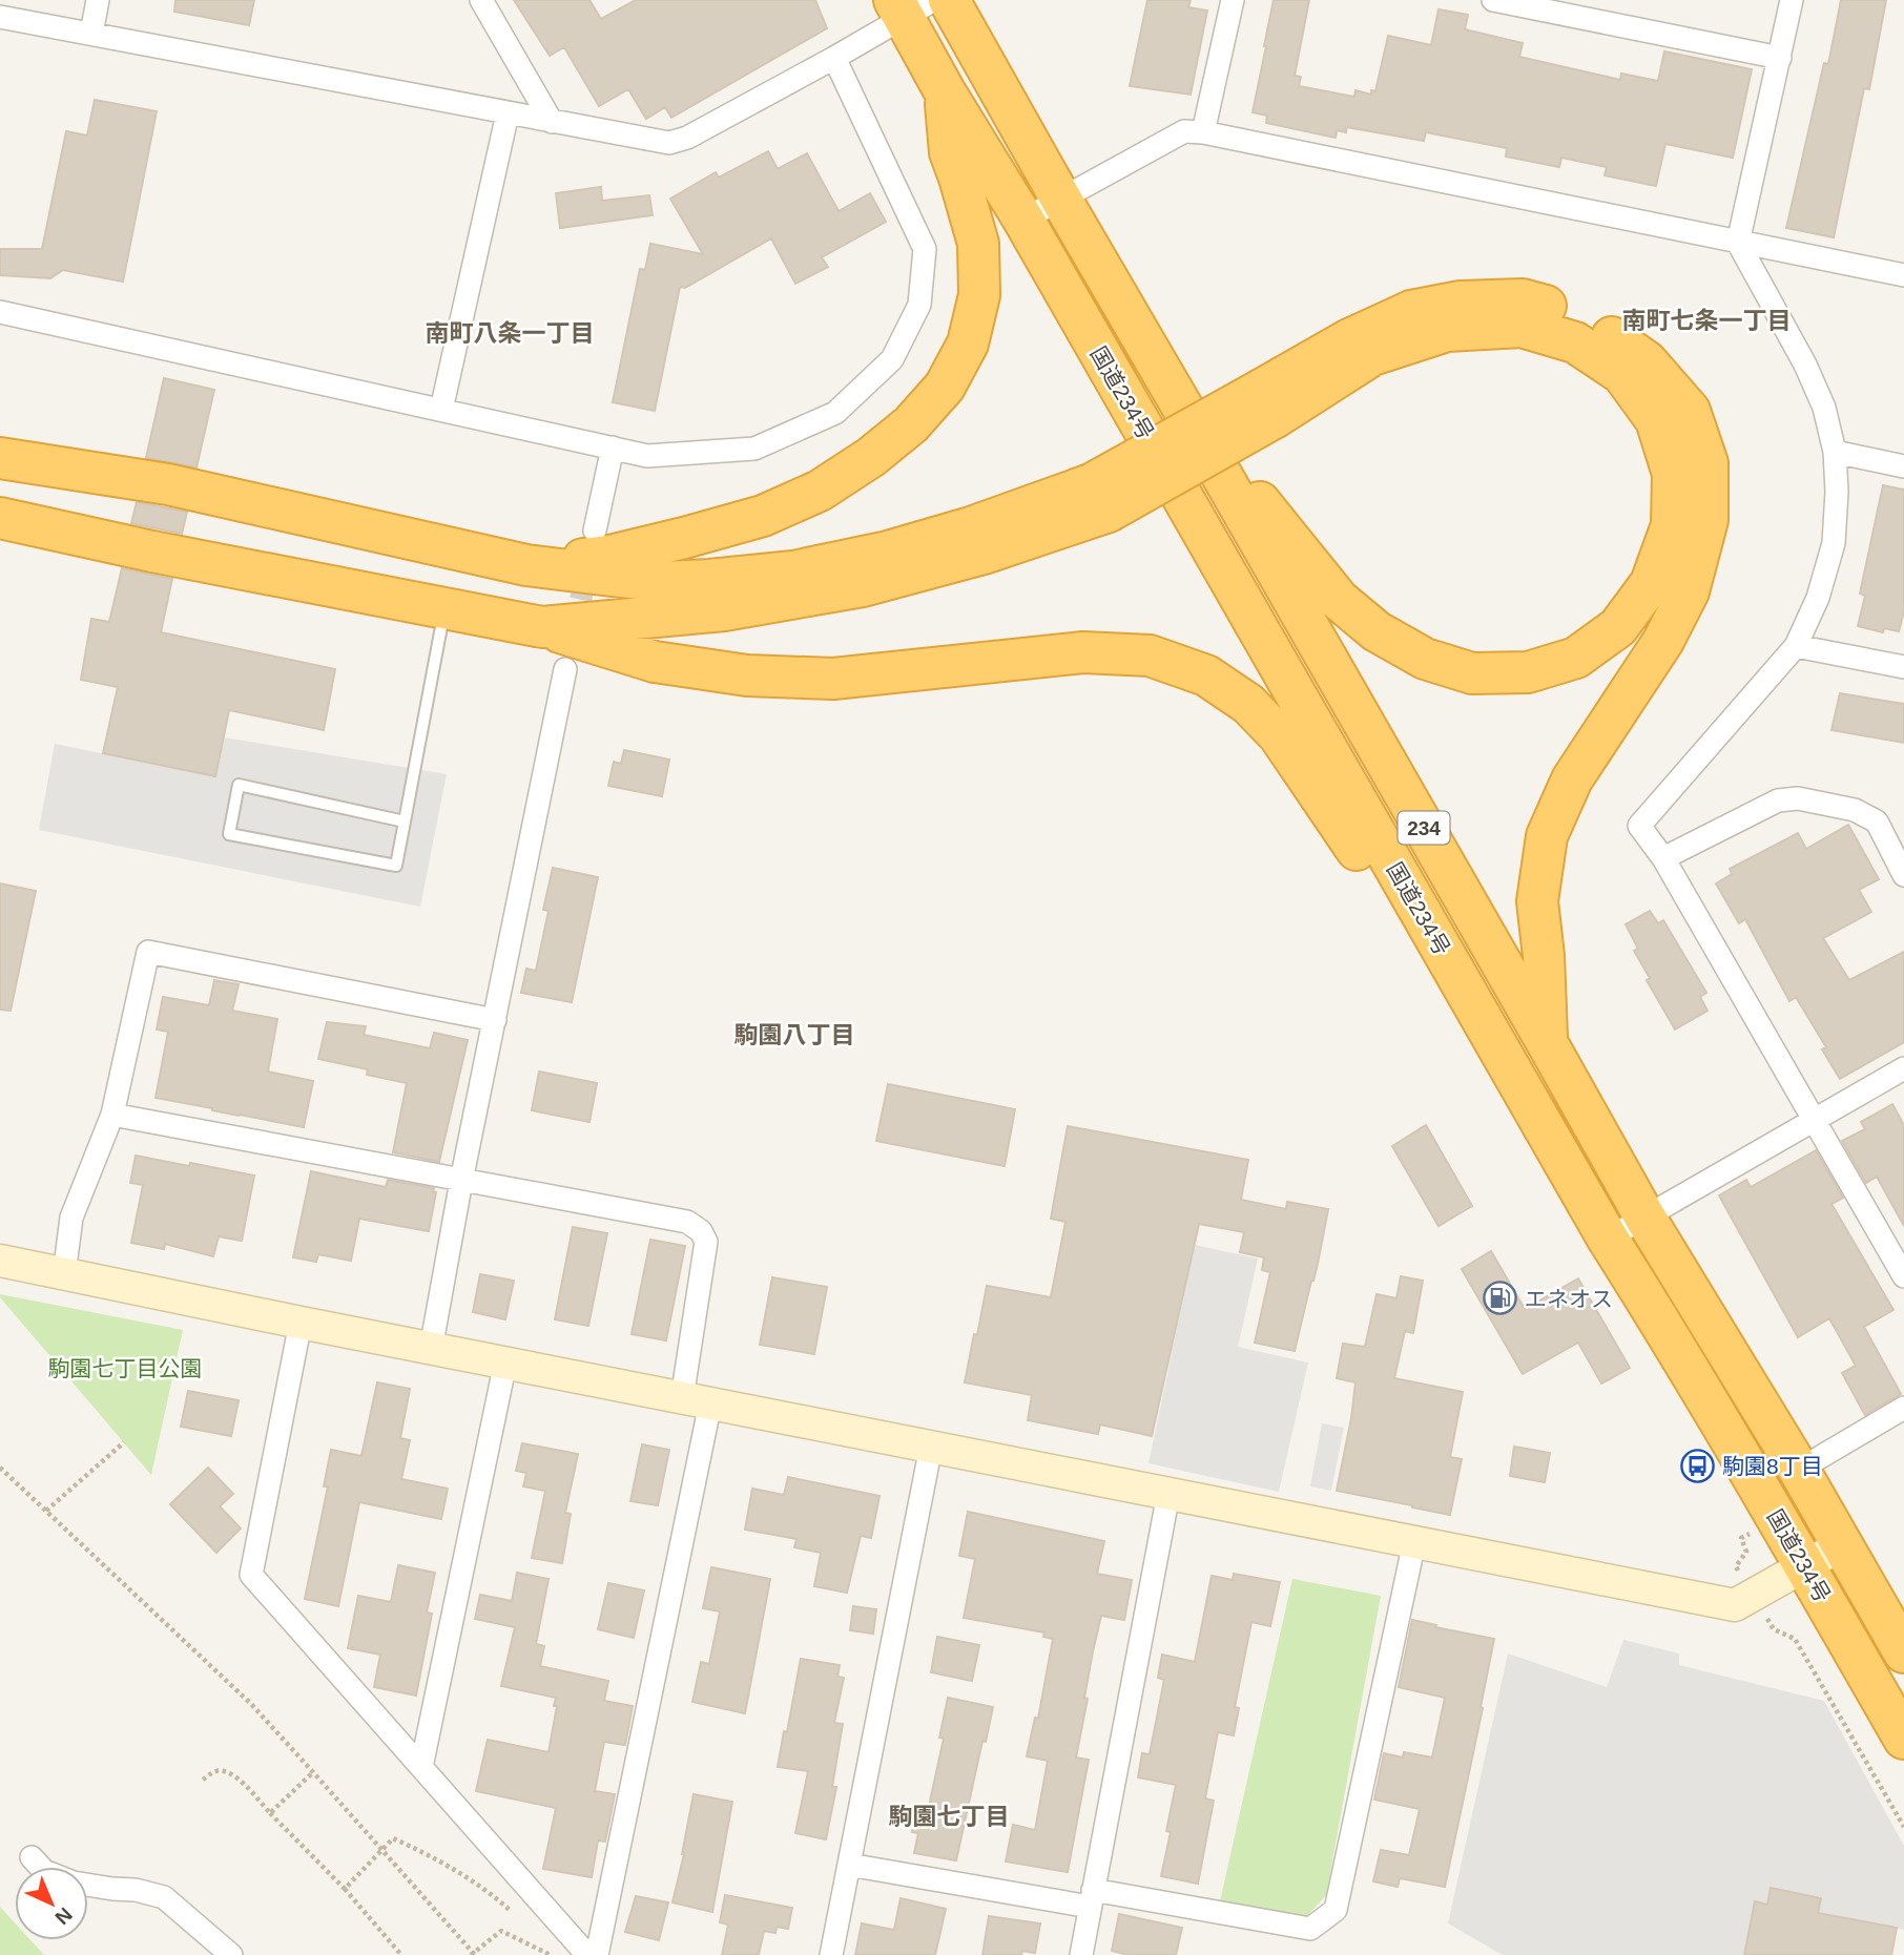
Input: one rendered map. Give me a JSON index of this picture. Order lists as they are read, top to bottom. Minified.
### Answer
{"streets":{"highway":["国道234号","234"]},"districts":["南町七条一丁目","南町八条一丁目","駒園八丁目","駒園七丁目"],"parks":["駒園七丁目公園"],"places":{"fuel station":["エネオス"],"bus stop":["駒園8丁目"]},"north":"bottom right"}
